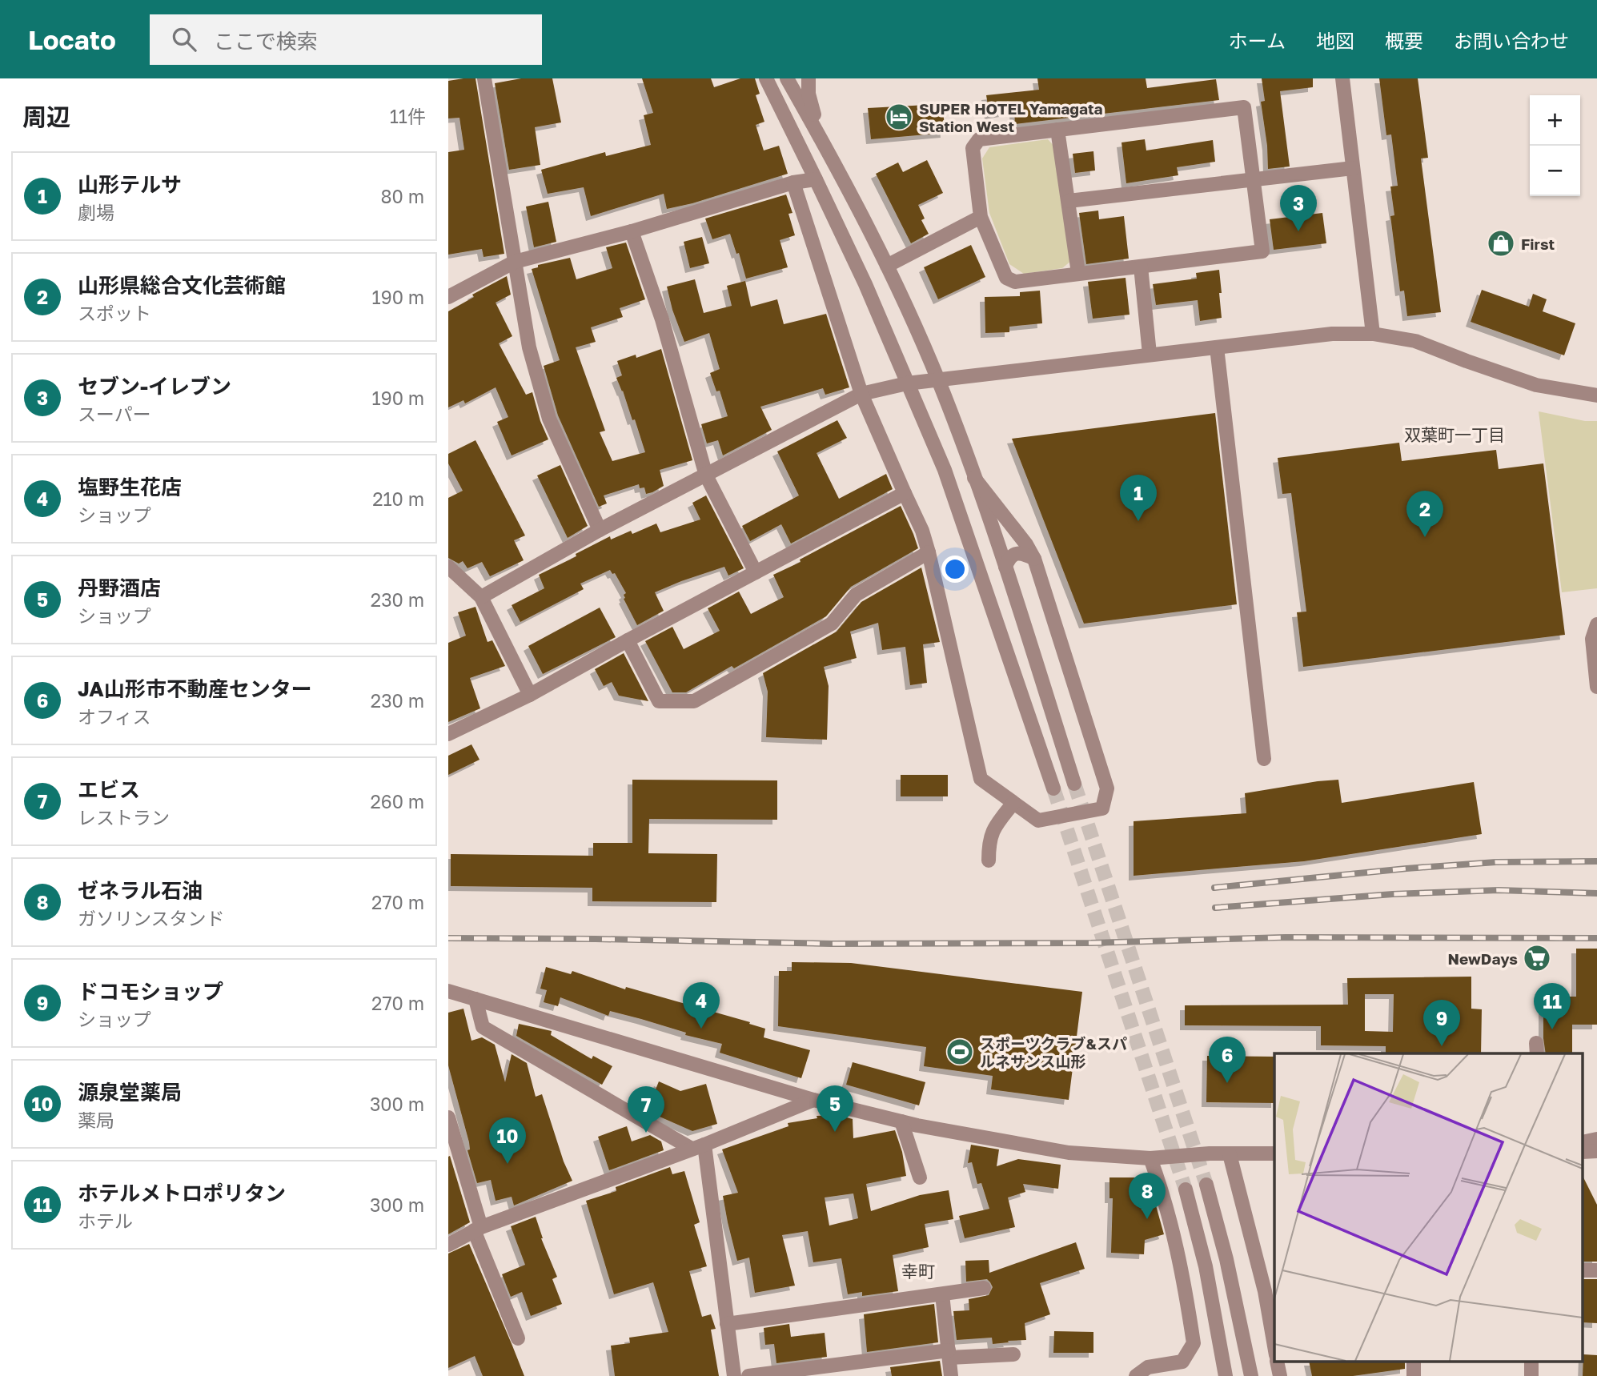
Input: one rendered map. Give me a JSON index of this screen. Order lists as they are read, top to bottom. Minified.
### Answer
{"districts":["双葉町一丁目","幸町"],"places":{"hotel":["SUPER HOTEL Yamagata Station West"],"shop":["First"],"supermarket":["NewDays"],"sports":["スポーツクラブ&スパ ルネサンス山形"]},"page":{"header":"Locato","search":"ここで検索","nav":["ホーム","地図","概要","お問い合わせ"],"heading":["周辺","11件"],"map_buttons":["+","−"],"list":[{"mark":"1","name":"山形テルサ","note":"劇場","value":"80 m"},{"mark":"2","name":"山形県総合文化芸術館","note":"スポット","value":"190 m"},{"mark":"3","name":"セブン-イレブン","note":"スーパー","value":"190 m"},{"mark":"4","name":"塩野生花店","note":"ショップ","value":"210 m"},{"mark":"5","name":"丹野酒店","note":"ショップ","value":"230 m"},{"mark":"6","name":"JA山形市不動産センター","note":"オフィス","value":"230 m"},{"mark":"7","name":"エビス","note":"レストラン","value":"260 m"},{"mark":"8","name":"ゼネラル石油","note":"ガソリンスタンド","value":"270 m"},{"mark":"9","name":"ドコモショップ","note":"ショップ","value":"270 m"},{"mark":"10","name":"源泉堂薬局","note":"薬局","value":"300 m"},{"mark":"11","name":"ホテルメトロポリタン","note":"ホテル","value":"300 m"}],"pins":["3","1","2","4","11","9","6","5","7","10","8"]}}
